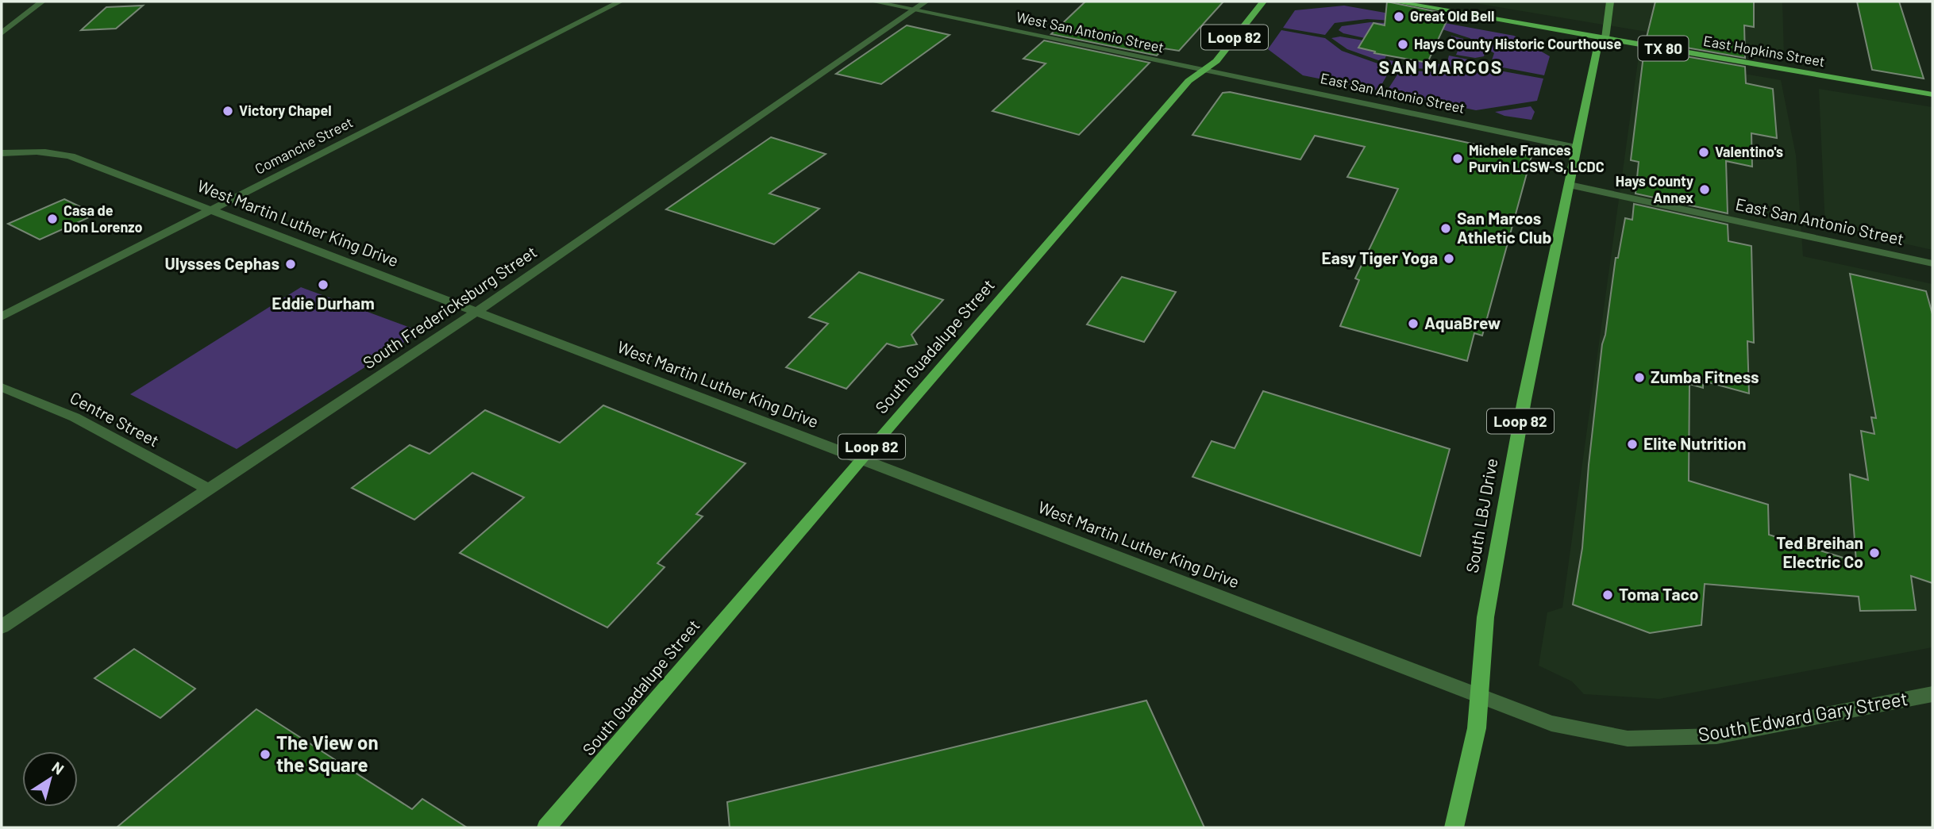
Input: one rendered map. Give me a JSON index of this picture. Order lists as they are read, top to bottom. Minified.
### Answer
{"streets":{"main road":["Loop 82","TX 80","East Hopkins Street","South Guadalupe Street","South LBJ Drive"],"street":["West San Antonio Street","East San Antonio Street","Comanche Street","West Martin Luther King Drive","South Fredericksburg Street","Centre Street","South Edward Gary Street"]},"crossings":[["West San Antonio Street","Loop 82"],["West San Antonio Street","East San Antonio Street"],["West San Antonio Street","South Fredericksburg Street"],["West San Antonio Street","South Guadalupe Street"],["Loop 82","East Hopkins Street"],["Loop 82","East San Antonio Street"],["Loop 82","South Guadalupe Street"],["Loop 82","South LBJ Drive"],["East San Antonio Street","South Guadalupe Street"],["East San Antonio Street","South LBJ Drive"],["Comanche Street","West Martin Luther King Drive"],["West Martin Luther King Drive","South Fredericksburg Street"],["West Martin Luther King Drive","South Guadalupe Street"],["West Martin Luther King Drive","South LBJ Drive"],["West Martin Luther King Drive","South Edward Gary Street"],["South Fredericksburg Street","Centre Street"],["South LBJ Drive","South Edward Gary Street"]],"districts":["SAN MARCOS"],"places":["Great Old Bell","Hays County Historic Courthouse","Victory Chapel","Valentino's","Michele Frances Purvin LCSW-S, LCDC","Hays County Annex","Casa de Don Lorenzo","San Marcos Athletic Club","Easy Tiger Yoga","Ulysses Cephas","Eddie Durham","AquaBrew","Zumba Fitness","Elite Nutrition","Ted Breihan Electric Co","Toma Taco","The View on the Square"],"north":"top right"}
